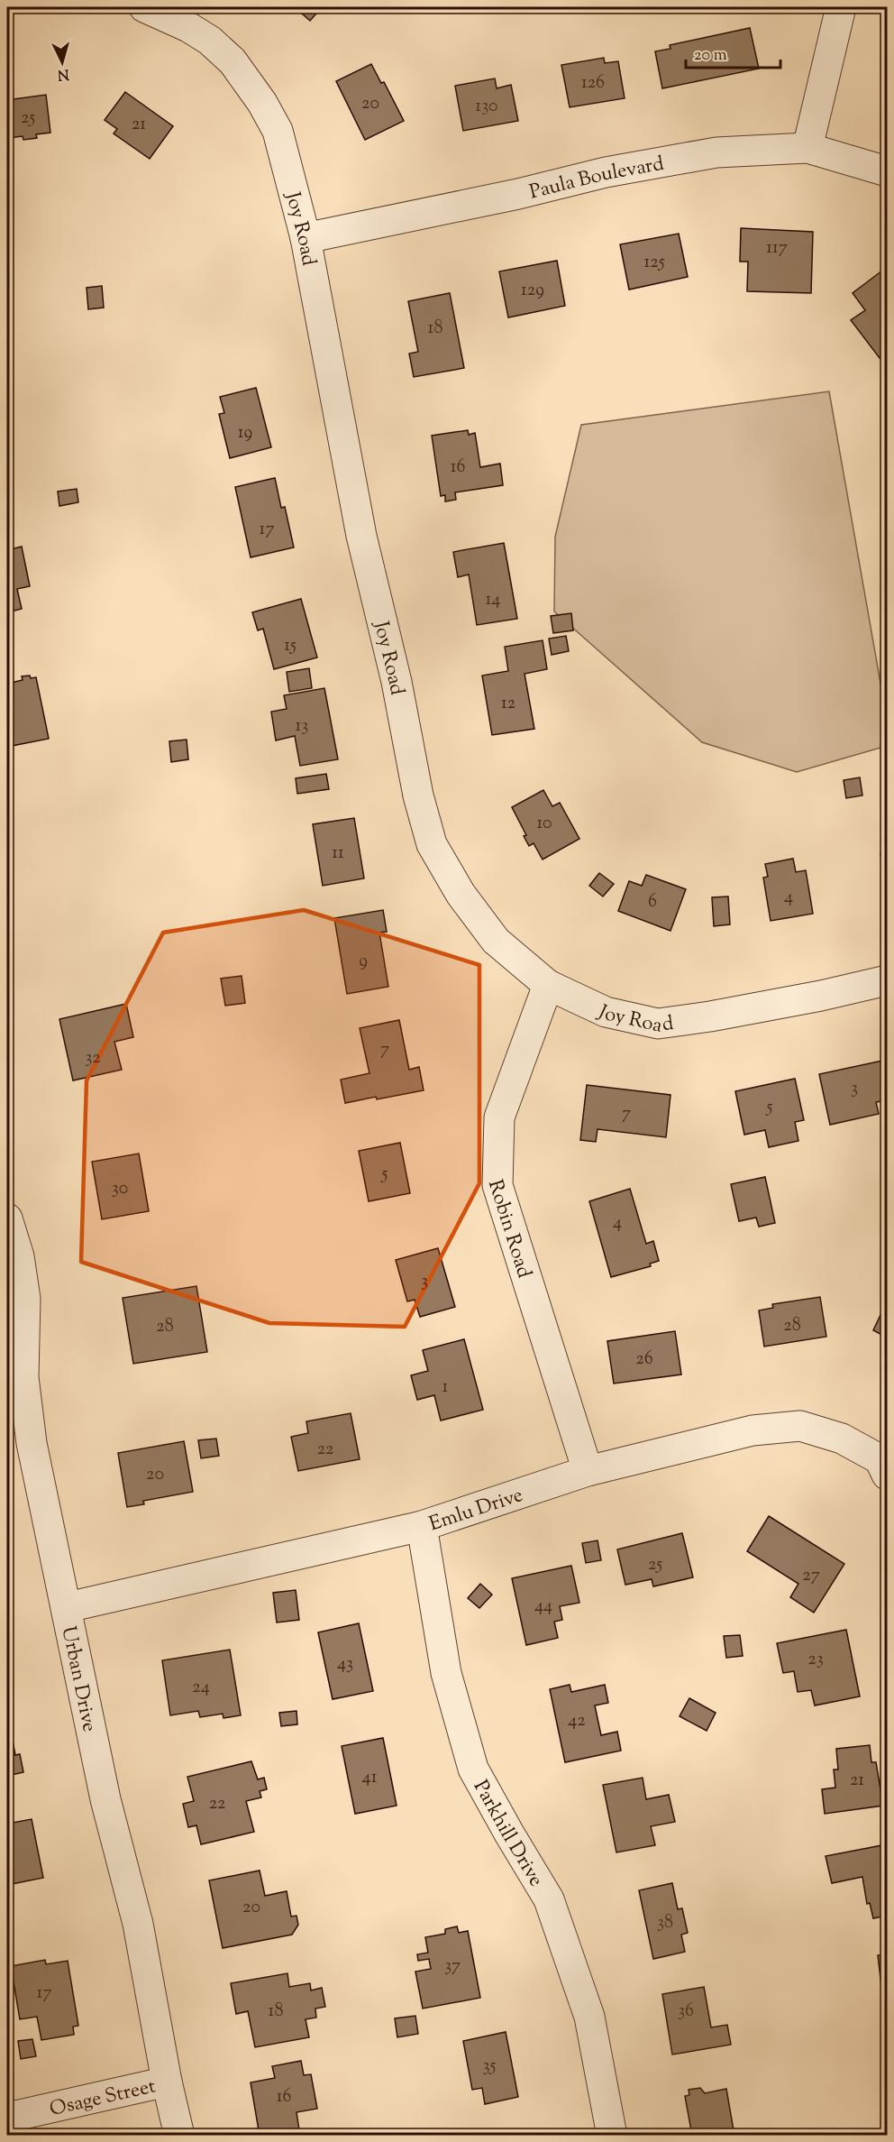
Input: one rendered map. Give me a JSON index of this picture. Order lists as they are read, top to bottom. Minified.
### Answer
{"streets":{"street":["Paula Boulevard","Joy Road","Robin Road","Emlu Drive","Urban Drive","Parkhill Drive","Osage Street"]},"crossings":[["Paula Boulevard","Joy Road"],["Joy Road","Robin Road"],["Robin Road","Emlu Drive"],["Emlu Drive","Urban Drive"],["Emlu Drive","Parkhill Drive"],["Urban Drive","Osage Street"]],"house_numbers":["126","20","130","25","21","117","125","129","18","19","16","17","14","15","12","13","10","11","4","6","9","7","32","3","5","7","5","30","4","3","28","28","26","1","22","20","25","27","44","23","43","24","42","41","21","22","20","38","37","17","18","36","35","16"],"scale_bar":"20 m","north":"bottom"}
